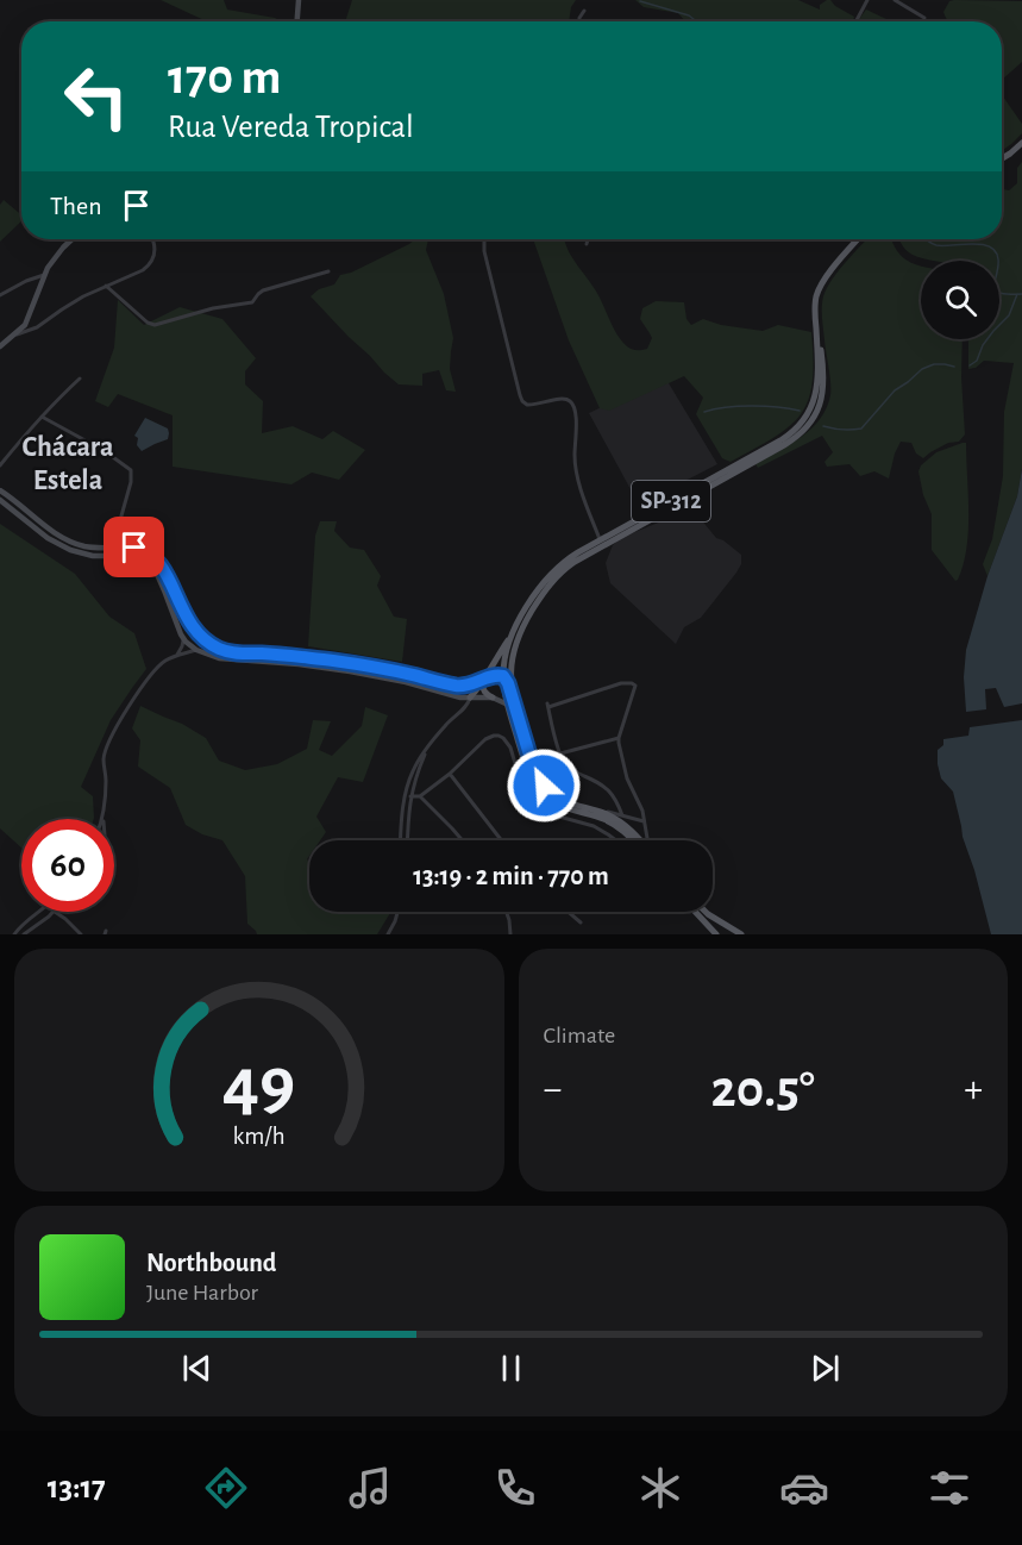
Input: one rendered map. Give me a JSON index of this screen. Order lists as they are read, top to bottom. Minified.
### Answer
{"streets":{"main road":["SP-312"]},"districts":["Chácara Estela"],"page":{"turn":["170 m","Rua Vereda Tropical"],"then":"Then","limit":"60","trip":"13:19 · 2 min · 770 m","tile":"Climate","heat":["−","20.5°","+"],"song":["Northbound","June Harbor"],"tabs":"13:17","gauge":["49","km/h"]}}
